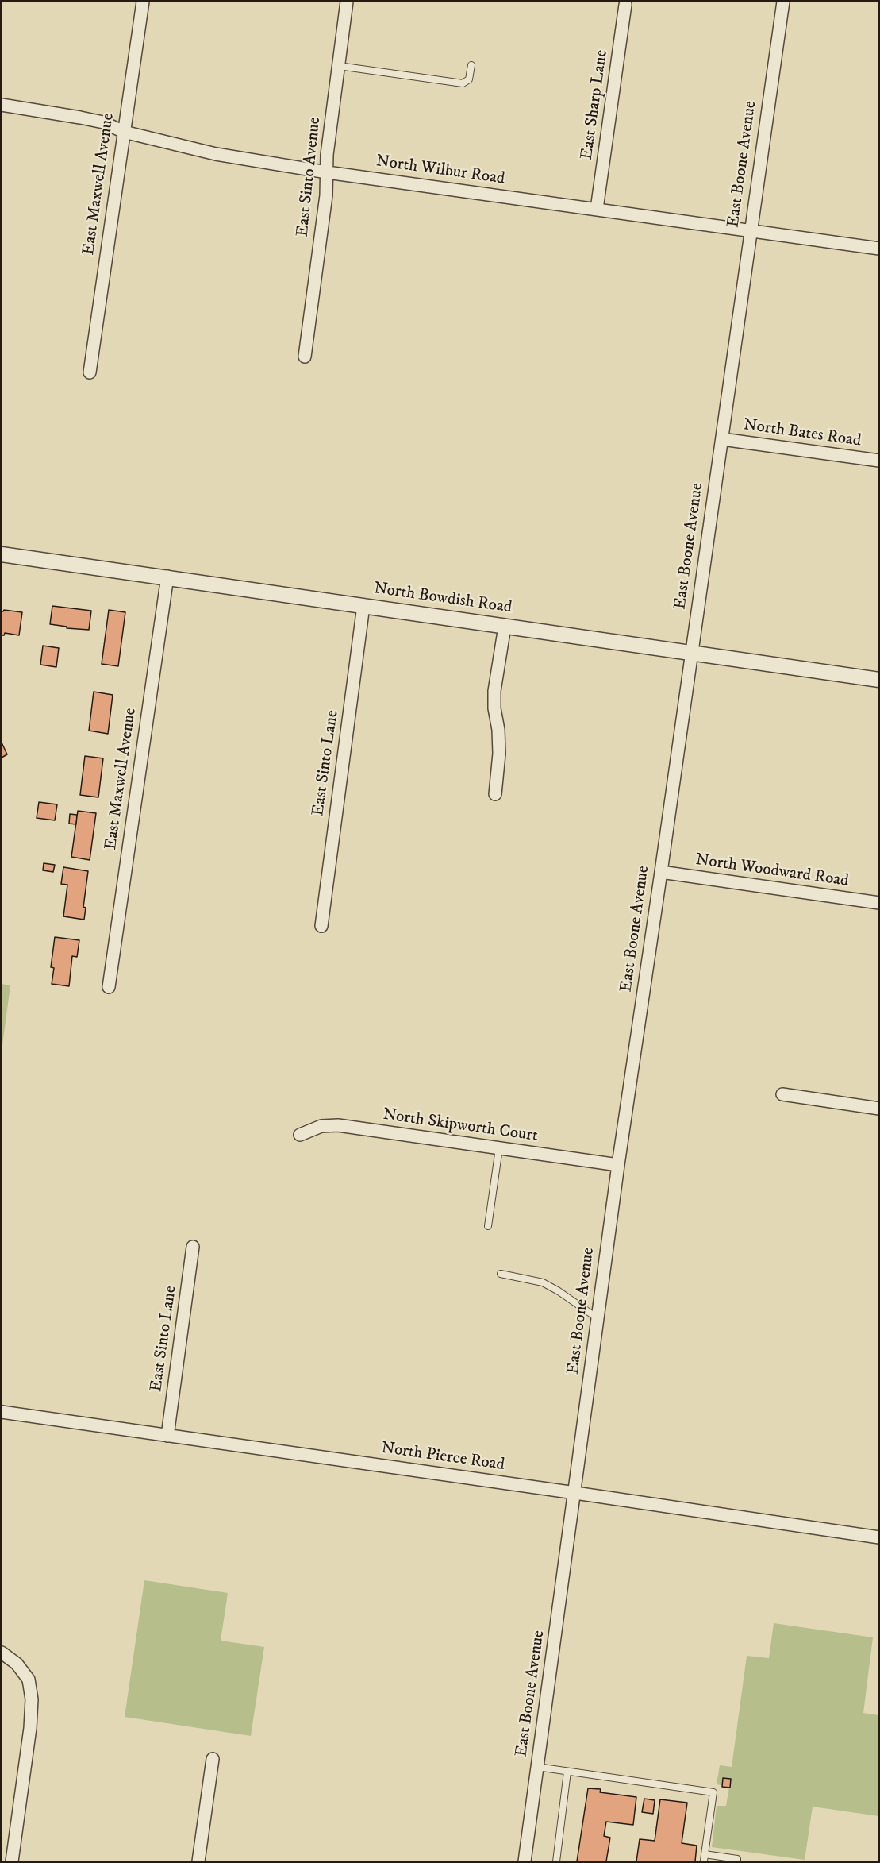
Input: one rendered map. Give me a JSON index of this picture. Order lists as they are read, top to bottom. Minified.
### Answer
{"streets":{"street":["East Sharp Lane","East Boone Avenue","North Wilbur Road","East Sinto Avenue","East Maxwell Avenue","North Bates Road","North Bowdish Road","East Sinto Lane","North Woodward Road","North Skipworth Court","North Pierce Road"]},"crossings":[["East Sharp Lane","North Wilbur Road"],["East Boone Avenue","North Wilbur Road"],["East Boone Avenue","North Bates Road"],["East Boone Avenue","North Bowdish Road"],["East Boone Avenue","North Woodward Road"],["East Boone Avenue","North Skipworth Court"],["East Boone Avenue","North Pierce Road"],["North Wilbur Road","East Sinto Avenue"],["North Wilbur Road","East Maxwell Avenue"],["East Maxwell Avenue","North Bowdish Road"],["North Bowdish Road","East Sinto Lane"],["East Sinto Lane","North Pierce Road"]]}
